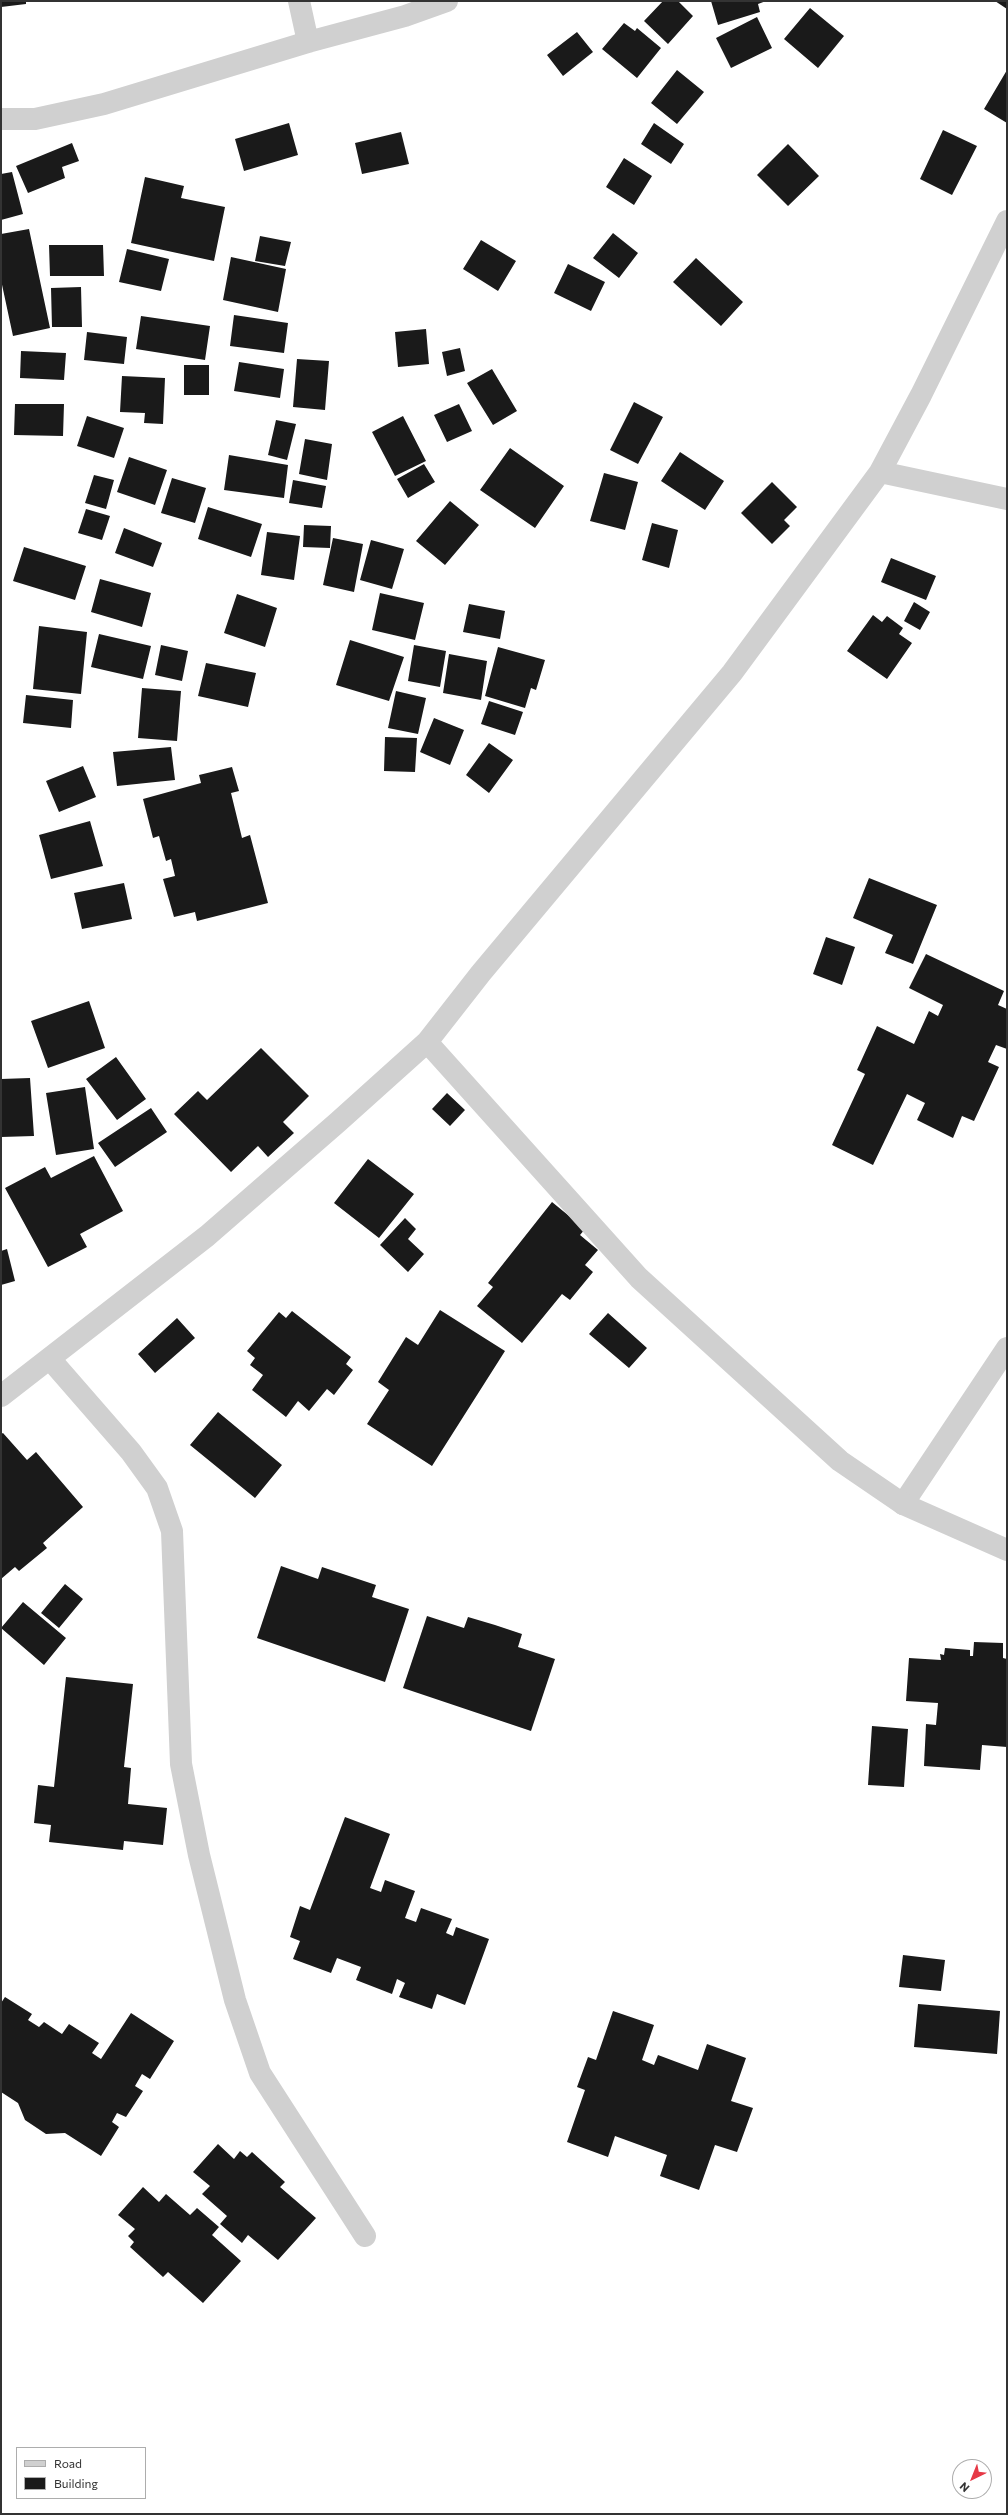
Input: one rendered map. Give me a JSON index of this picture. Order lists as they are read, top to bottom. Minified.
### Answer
{"legend":["Road","Building"],"north":"bottom left"}
